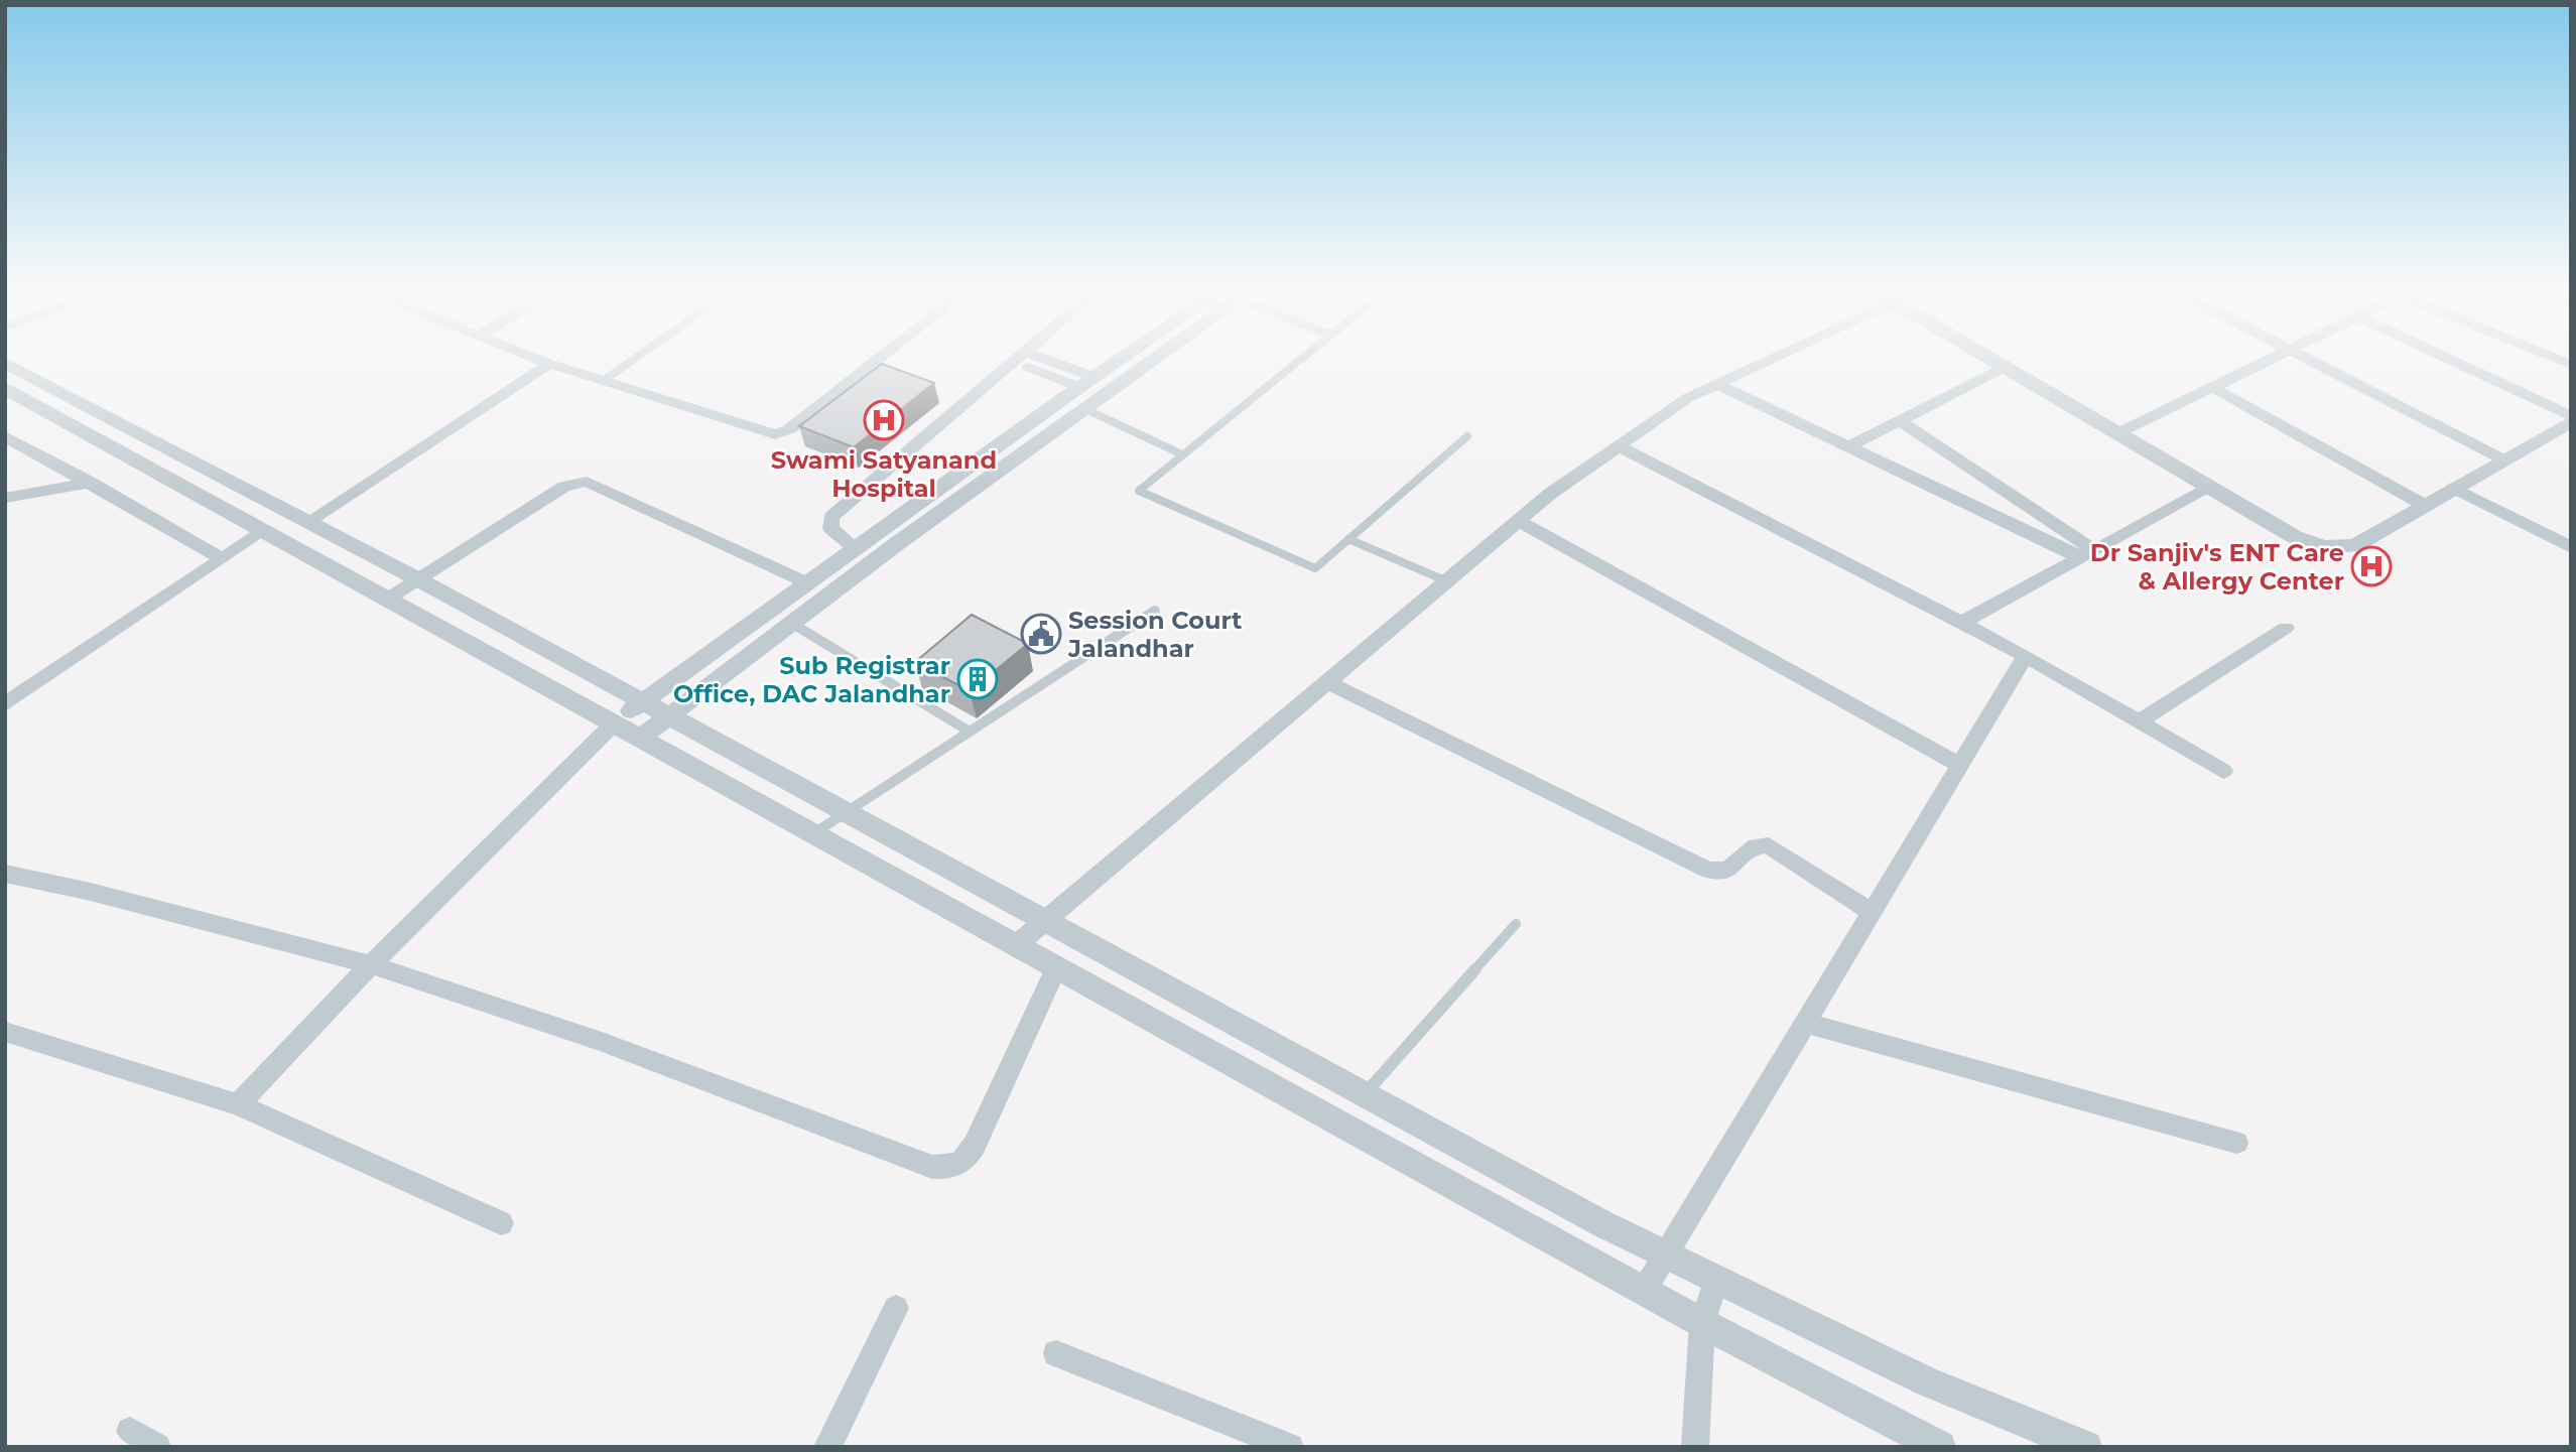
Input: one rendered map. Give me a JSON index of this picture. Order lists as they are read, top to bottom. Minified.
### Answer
{"places":{"hospital":["Swami Satyanand Hospital","Dr Sanjiv's ENT Care & Allergy Center"],"public building":["Session Court Jalandhar"],"building":["Sub Registrar Office, DAC Jalandhar"]}}
